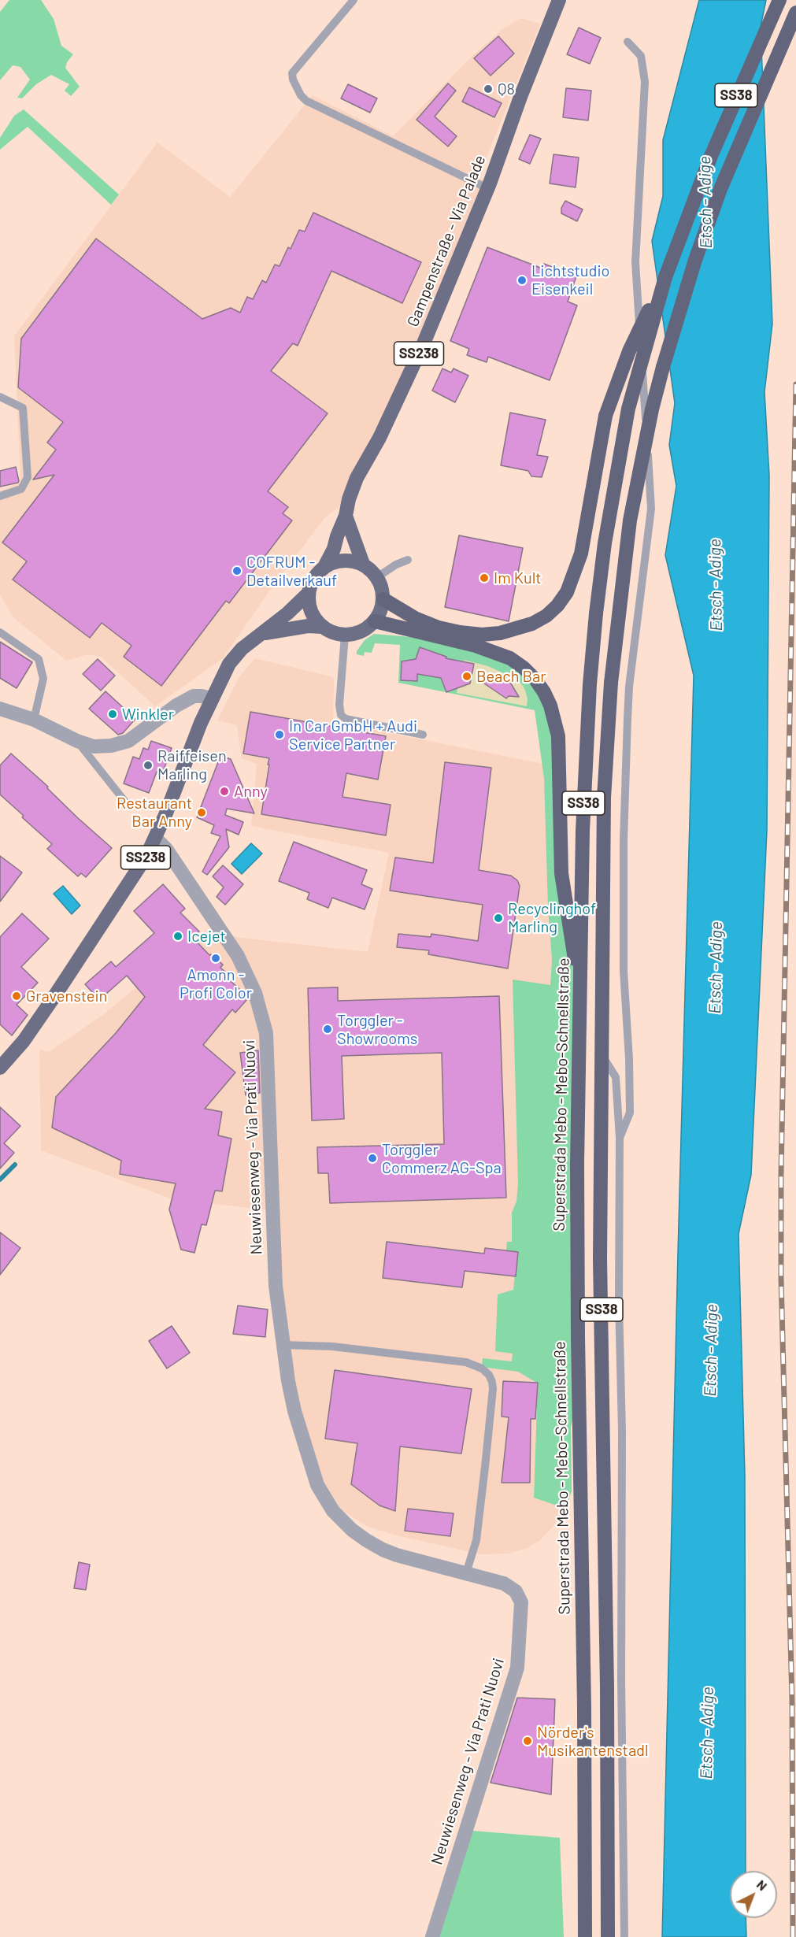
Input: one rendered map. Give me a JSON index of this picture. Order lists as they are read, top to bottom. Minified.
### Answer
{"streets":{"highway":["SS38","Superstrada Mebo - Mebo-Schnellstraße"],"main road":["Gampenstraße - Via Palade","SS238"],"street":["Neuwiesenweg - Via Prati Nuovi"]},"crossings":[["Gampenstraße - Via Palade","SS238"],["SS238","Neuwiesenweg - Via Prati Nuovi"]],"water":["Etsch - Adige"],"places":["Q8","Lichtstudio Eisenkeil","COFRUM - Detailverkauf","Im Kult","Beach Bar","Winkler","In Car GmbH + Audi Service Partner","Raiffeisen Marling","Anny","Restaurant Bar Anny","Recyclinghof Marling","Icejet","Amonn - Profi Color","Gravenstein","Torggler - Showrooms","Torggler Commerz AG-Spa","Nörder's Musikantenstadl"],"north":"top right"}
